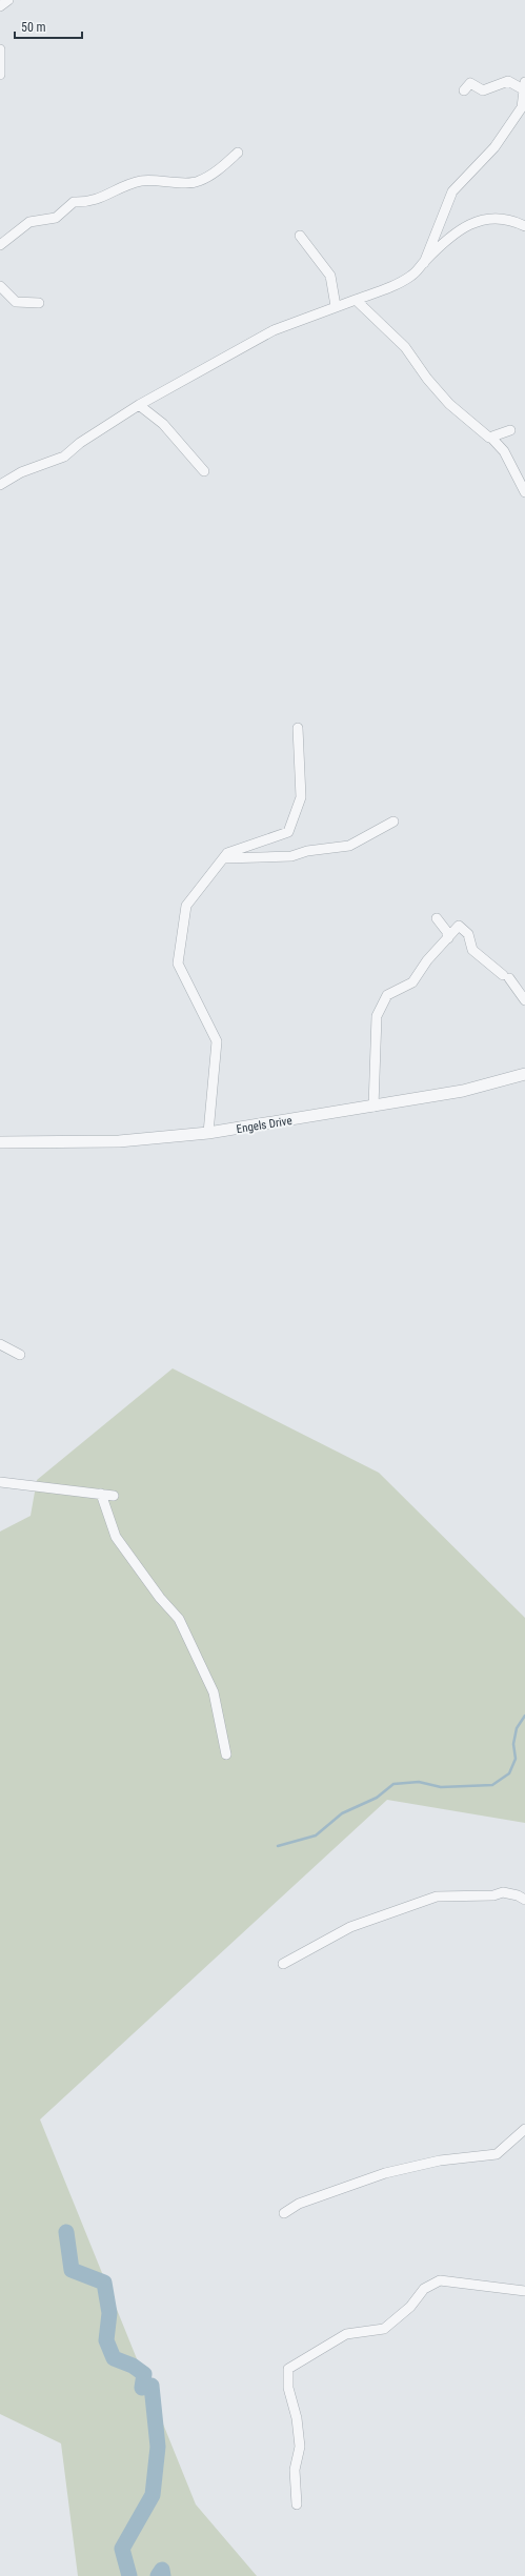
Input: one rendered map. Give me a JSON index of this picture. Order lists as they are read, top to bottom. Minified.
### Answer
{"streets":{"street":["Engels Drive"]},"scale_bar":"50 m"}
